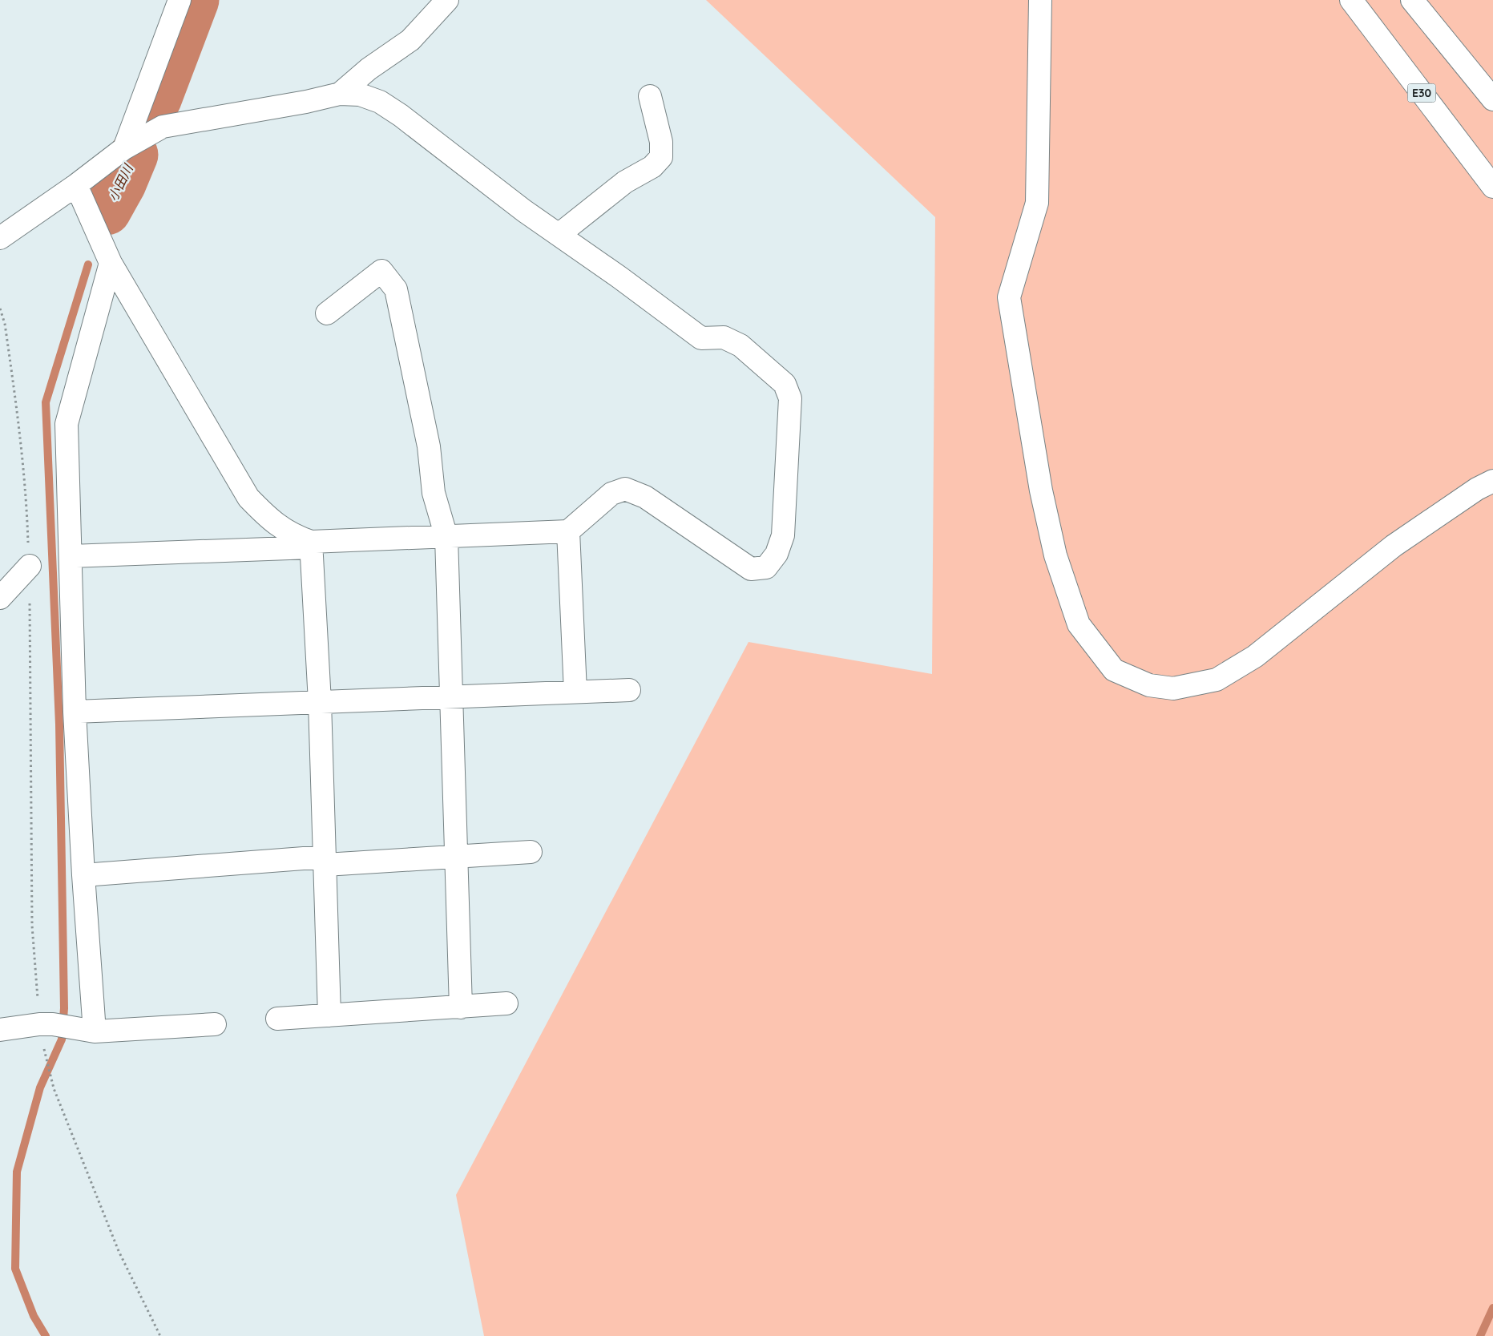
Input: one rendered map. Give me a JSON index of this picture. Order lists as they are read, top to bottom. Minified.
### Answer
{"streets":{"main road":["E30"]},"water":["小田川"]}
